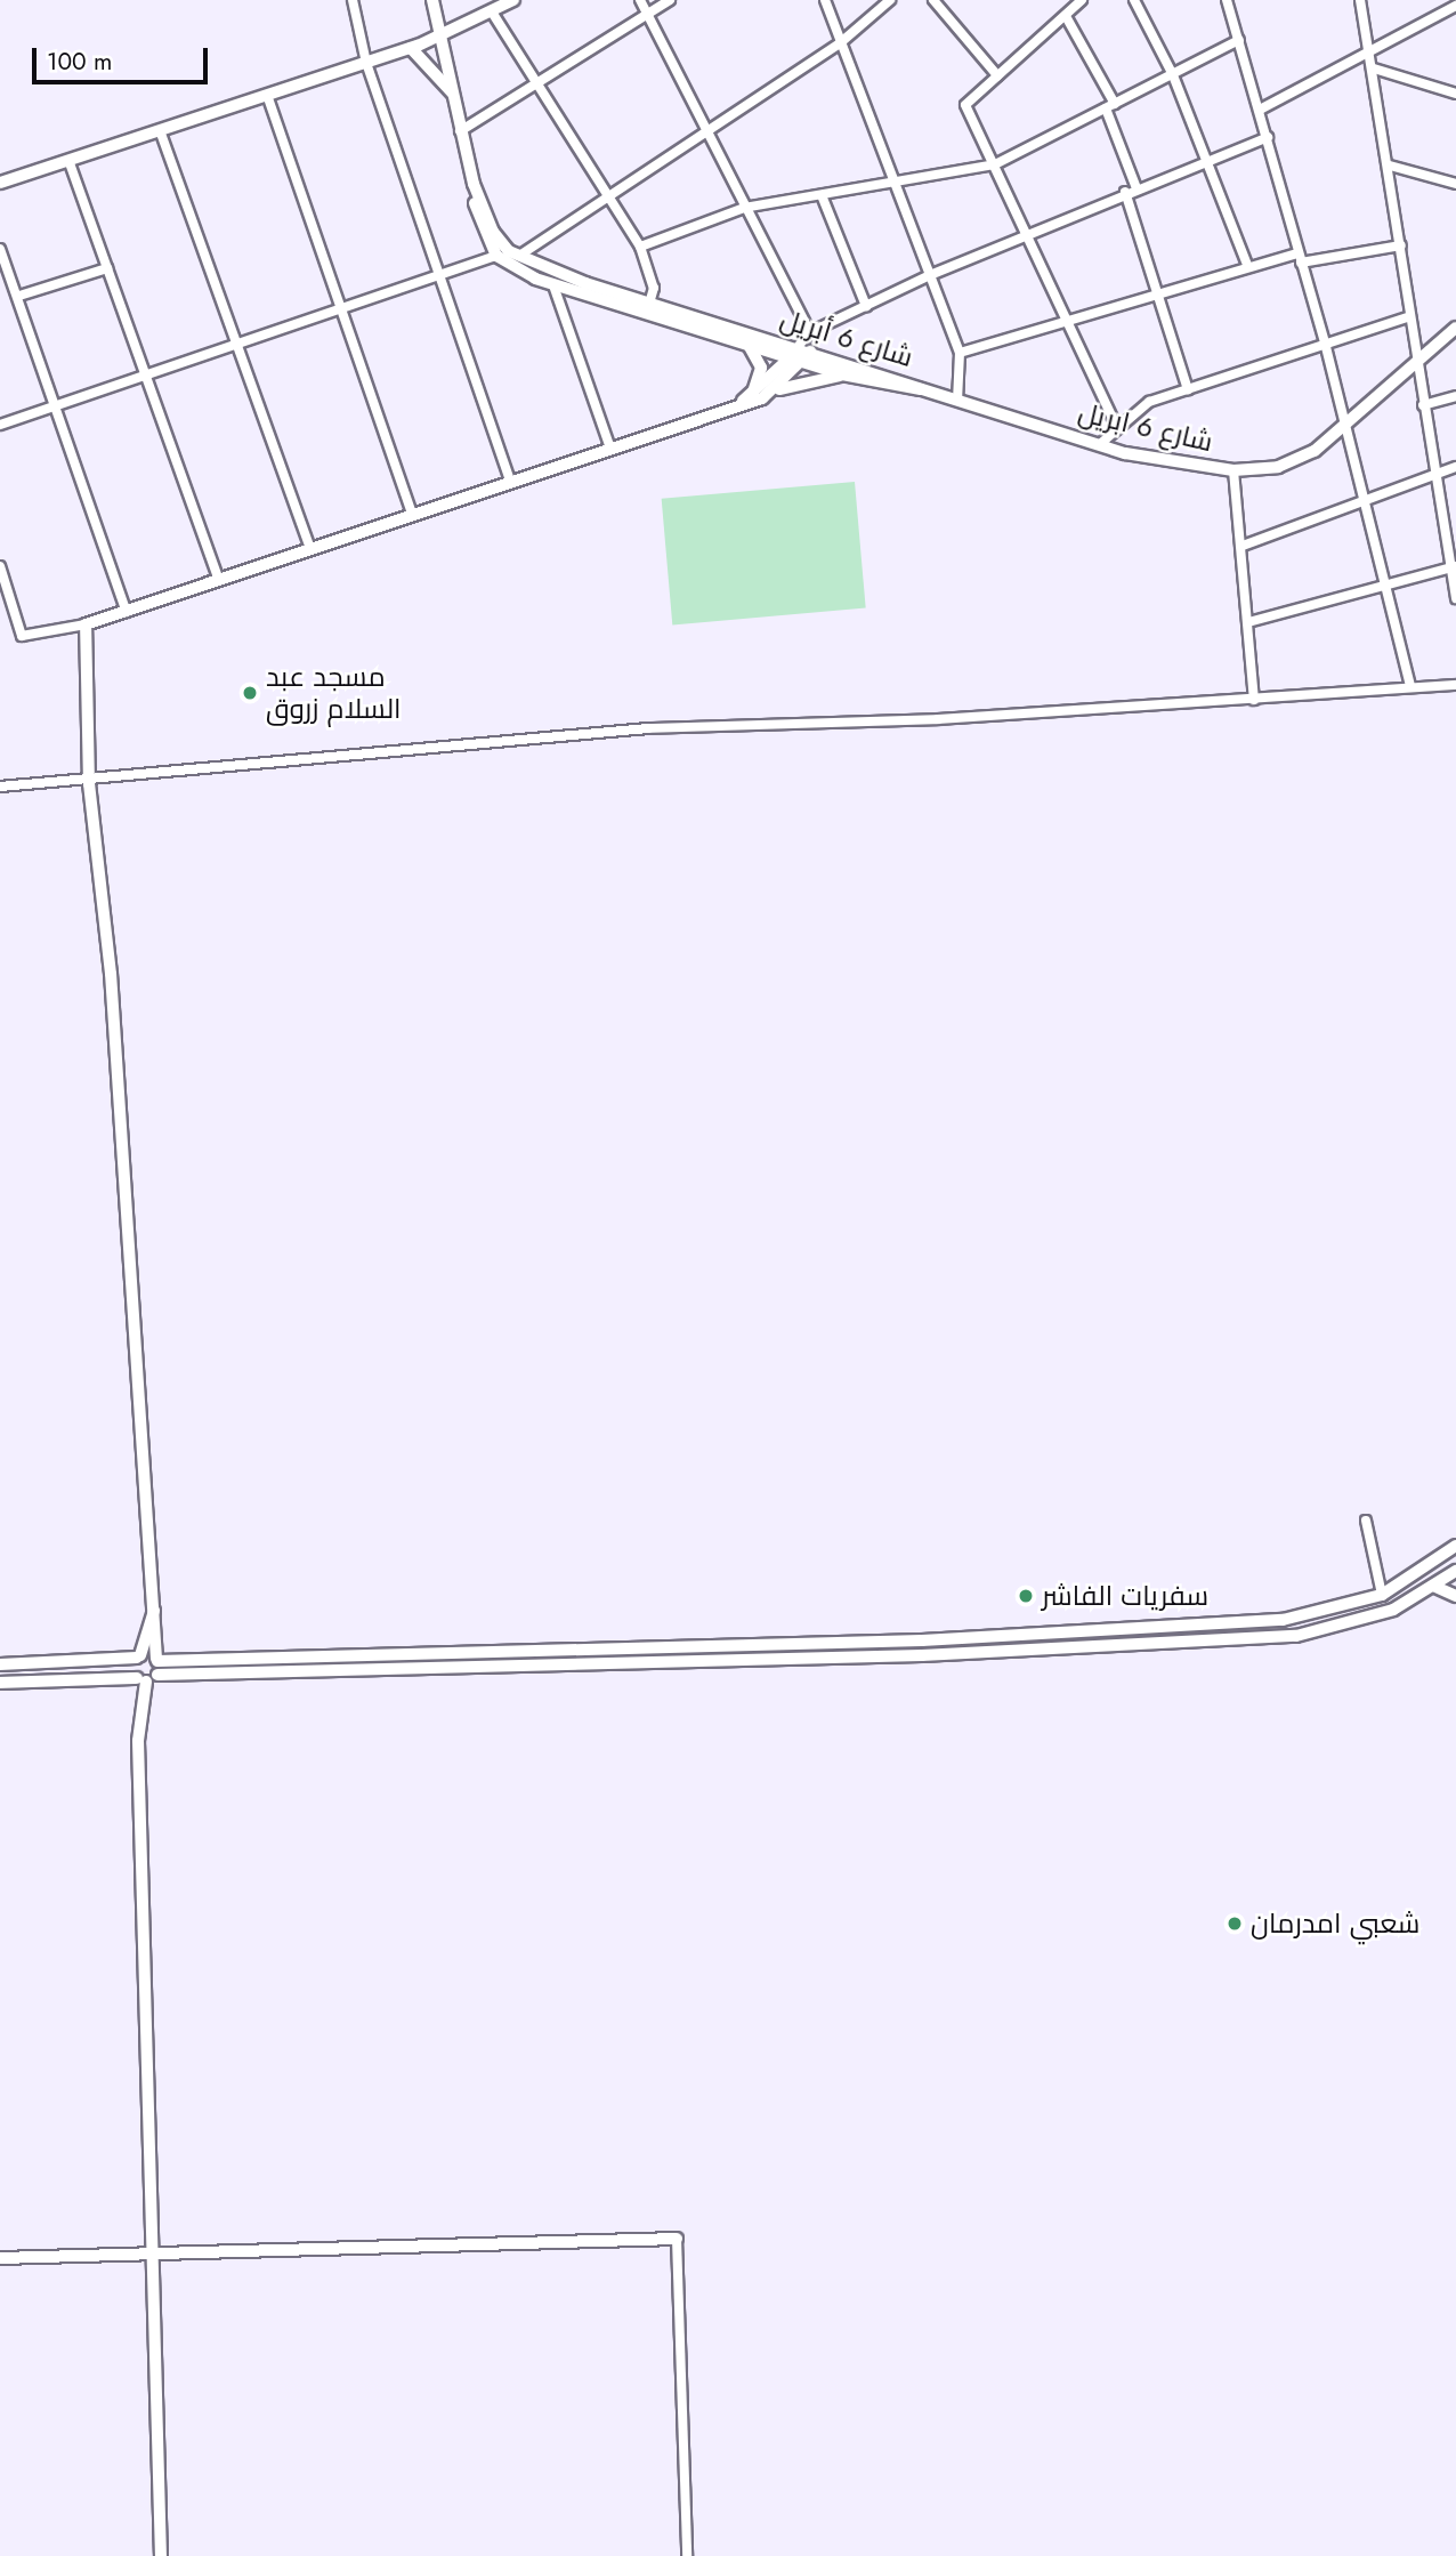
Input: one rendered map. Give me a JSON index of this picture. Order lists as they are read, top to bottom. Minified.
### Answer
{"streets":{"street":["شارع 6 أبريل","شارع 6 ابريل"]},"crossings":[["شارع 6 أبريل","شارع 6 ابريل"]],"places":["مسجد عبد السلام زروق","سفريات الفاشر","شعبي امدرمان"],"scale_bar":"100 m"}
